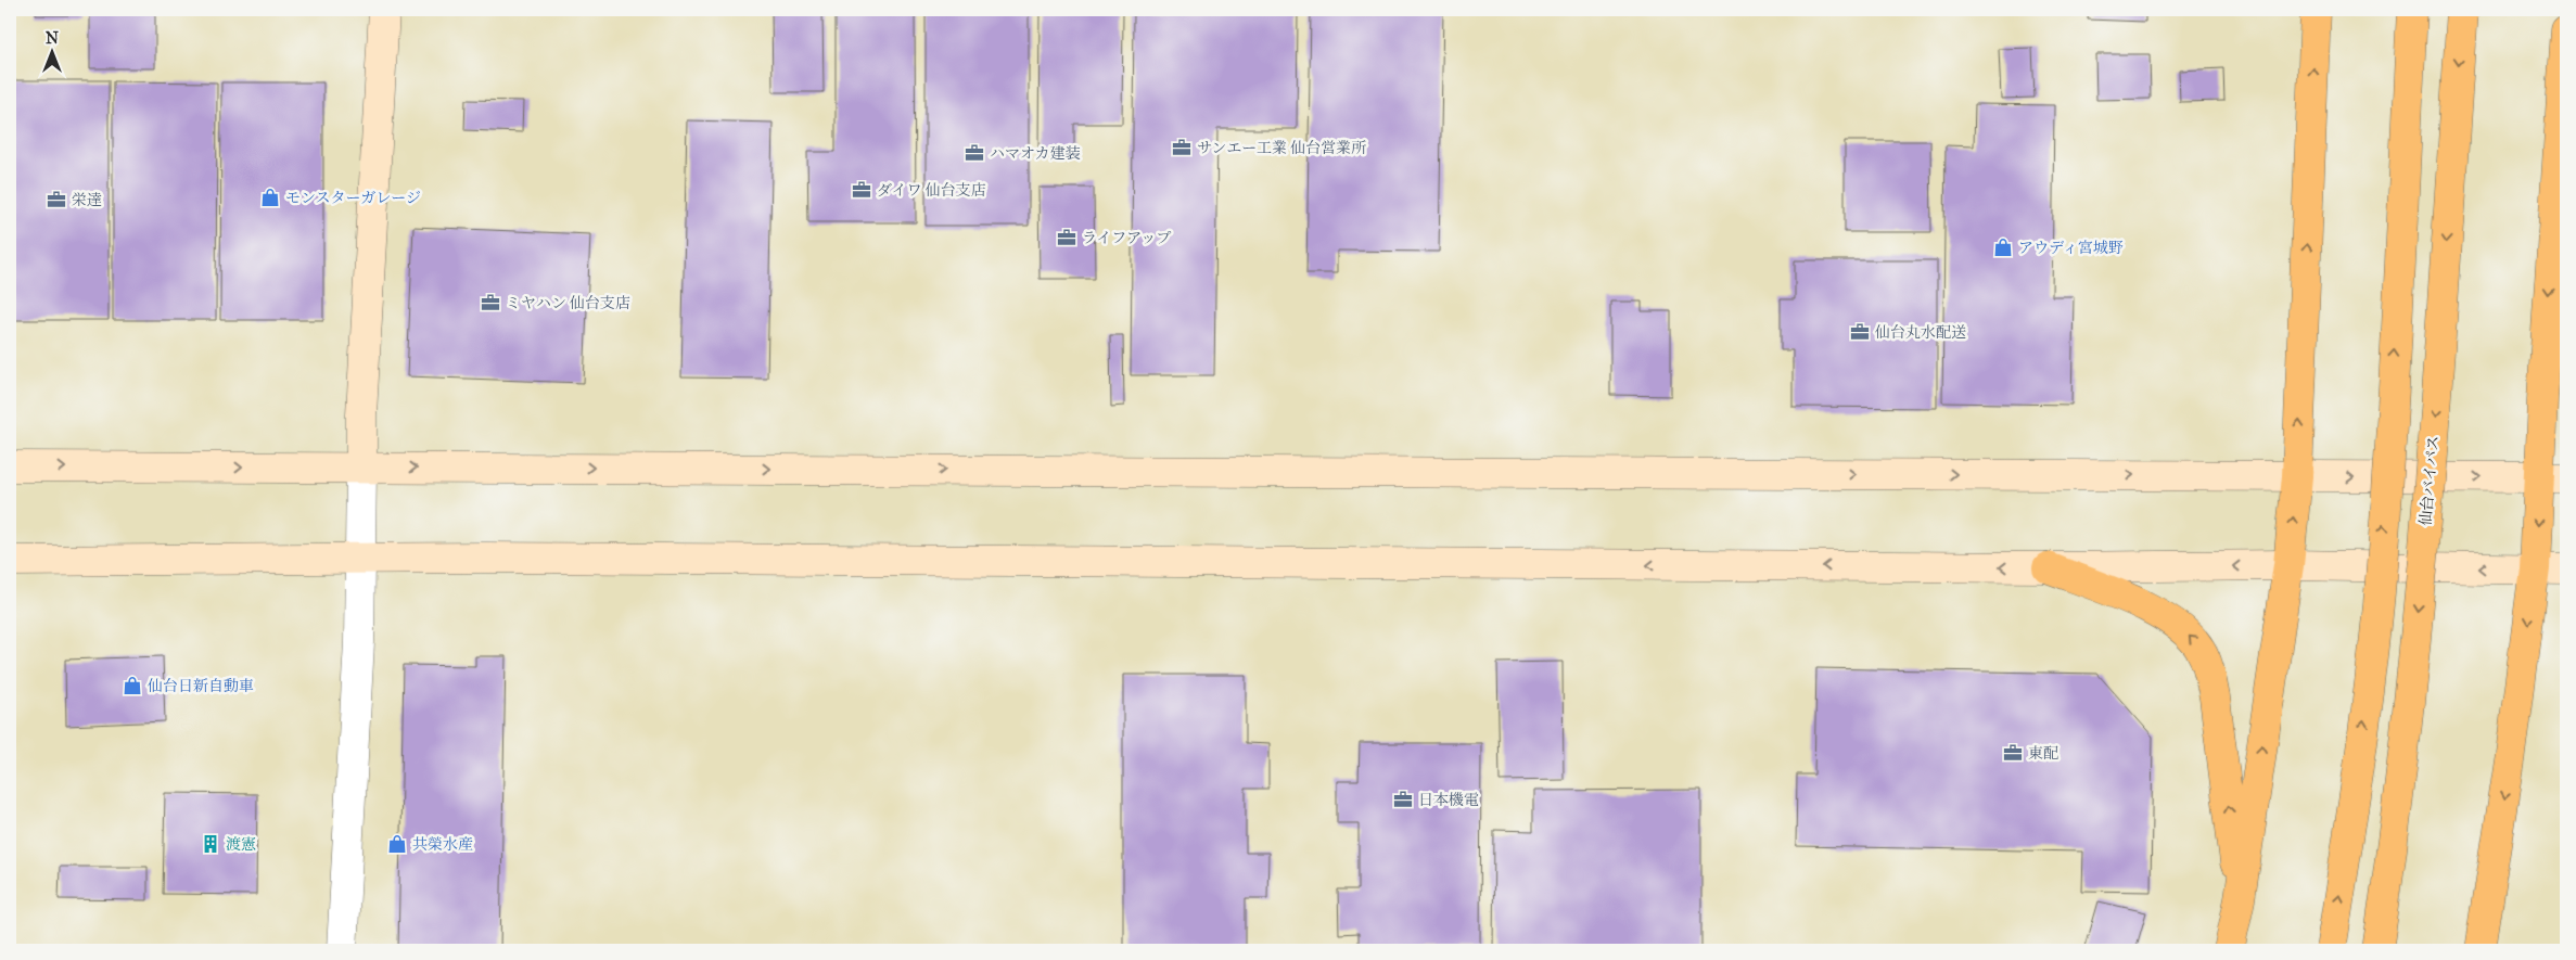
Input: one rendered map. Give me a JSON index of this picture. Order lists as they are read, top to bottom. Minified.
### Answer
{"streets":{"highway":["仙台バイパス"]},"places":{"office":["サンエー工業 仙台営業所","ハマオカ建装","ダイワ 仙台支店","栄達","ライフアップ","ミヤハン 仙台支店","仙台丸水配送","東配","日本機電"],"shop":["モンスターガレージ","アウディ宮城野","仙台日新自動車","共榮水産"],"building":["渡憲"]},"north":"top"}
